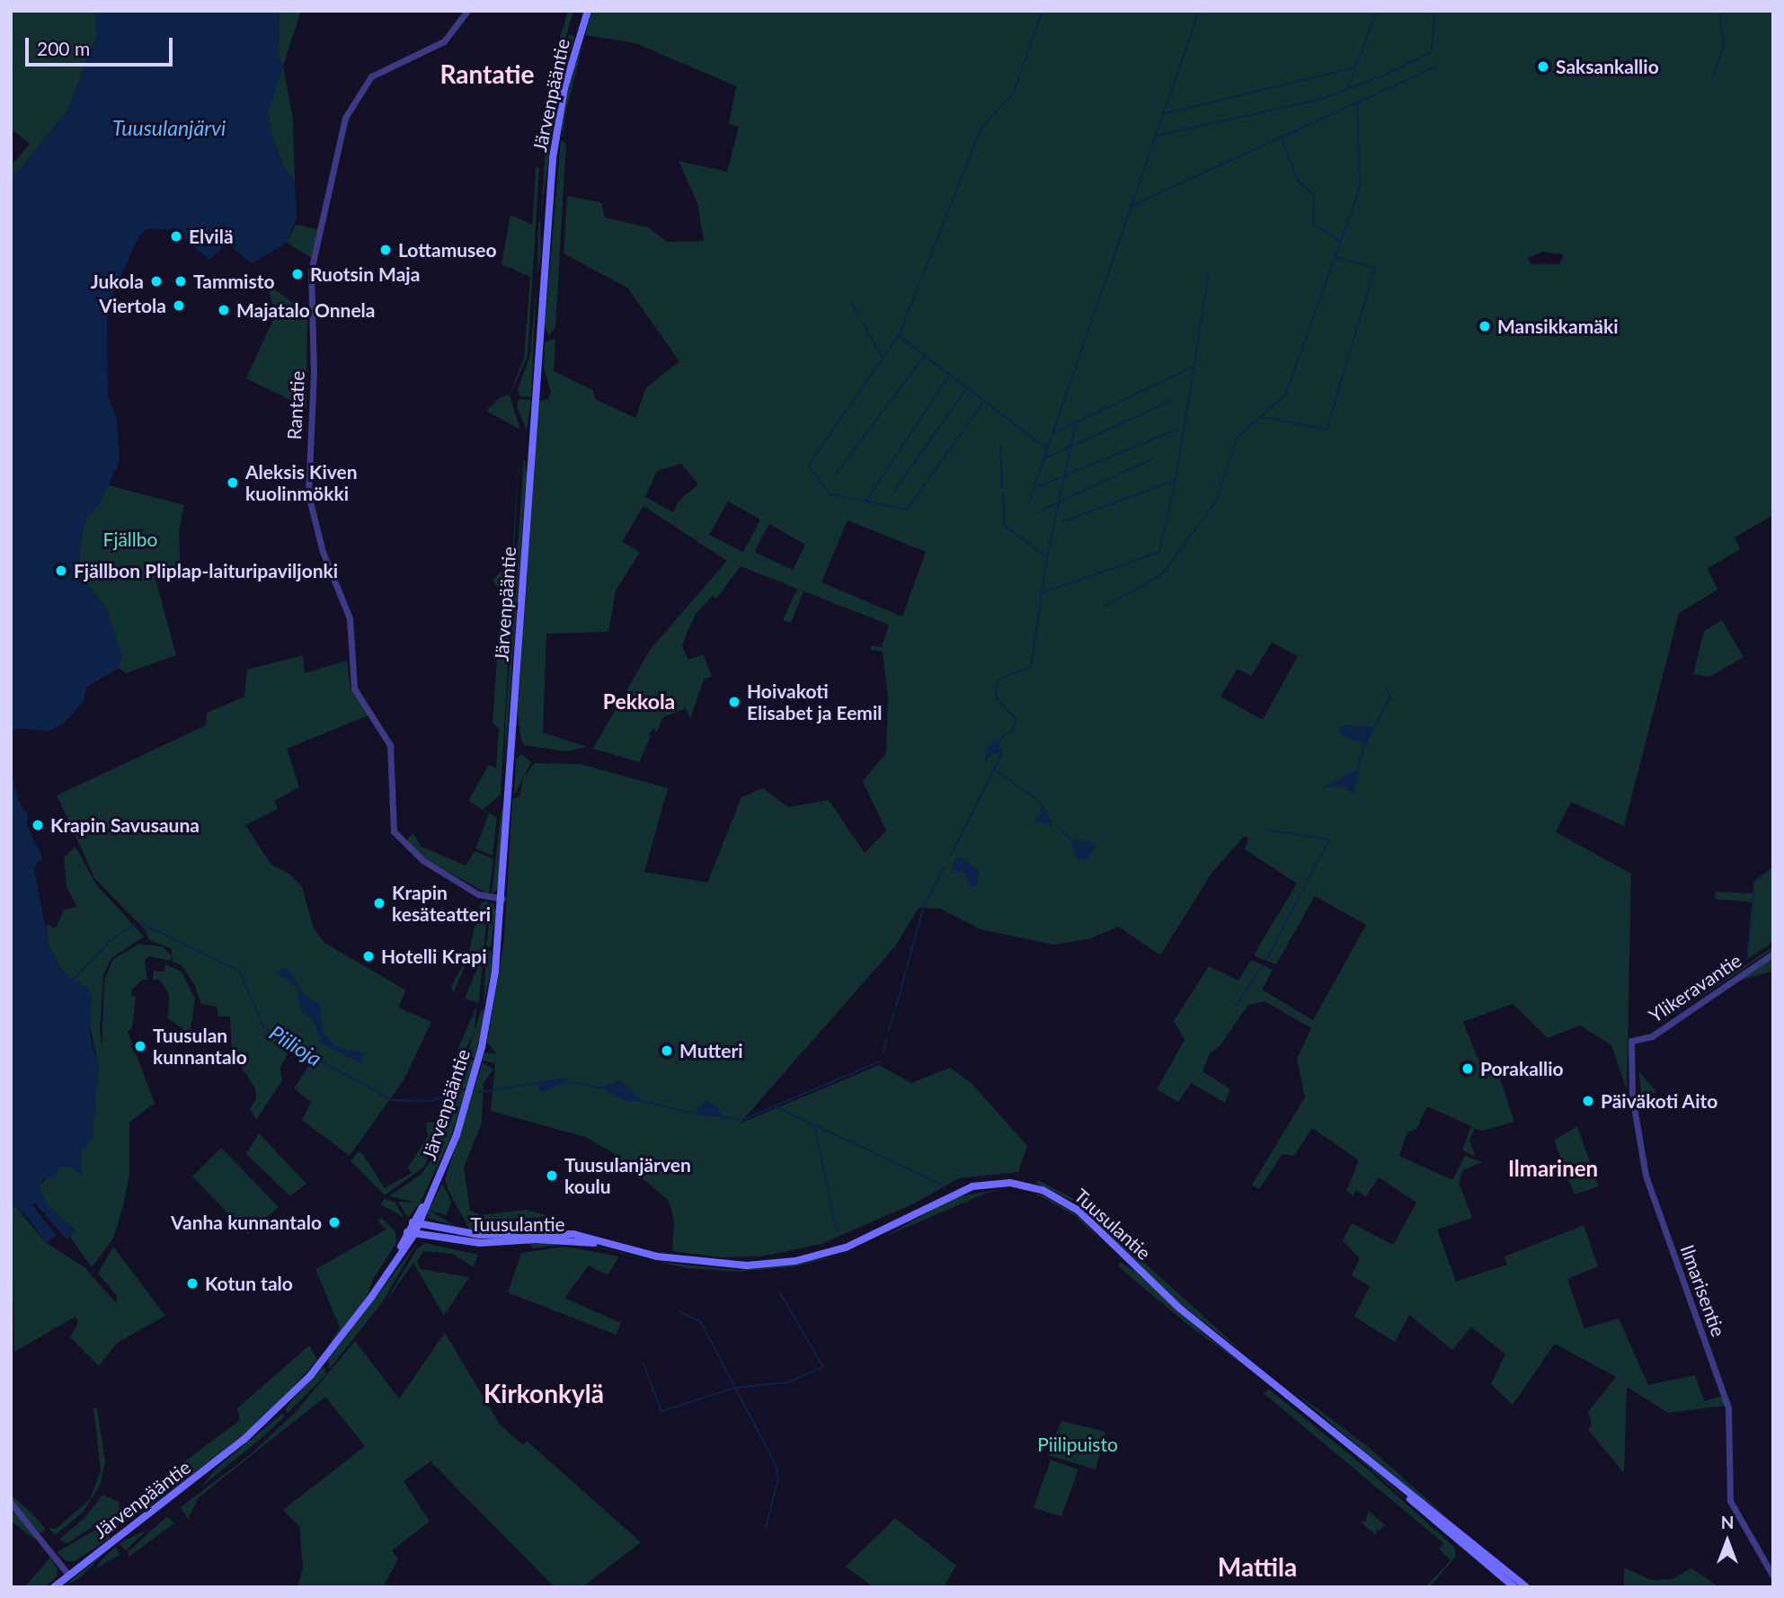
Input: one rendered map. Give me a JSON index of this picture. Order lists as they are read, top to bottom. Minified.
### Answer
{"streets":{"main road":["Järvenpääntie","Tuusulantie"],"street":["Rantatie","Ylikeravantie","Ilmarisentie"]},"crossings":[["Järvenpääntie","Rantatie"],["Järvenpääntie","Tuusulantie"],["Ylikeravantie","Ilmarisentie"]],"districts":["Rantatie","Pekkola","Ilmarinen","Kirkonkylä","Mattila"],"water":["Tuusulanjärvi","Piilioja"],"parks":["Fjällbo","Piilipuisto"],"places":["Saksankallio","Elvilä","Lottamuseo","Ruotsin Maja","Jukola","Tammisto","Viertola","Majatalo Onnela","Mansikkamäki","Aleksis Kiven kuolinmökki","Fjällbon Pliplap-laituripaviljonki","Hoivakoti Elisabet ja Eemil","Krapin Savusauna","Krapin kesäteatteri","Hotelli Krapi","Tuusulan kunnantalo","Mutteri","Porakallio","Päiväkoti Aito","Tuusulanjärven koulu","Vanha kunnantalo","Kotun talo"],"scale_bar":"200 m","north":"top"}
